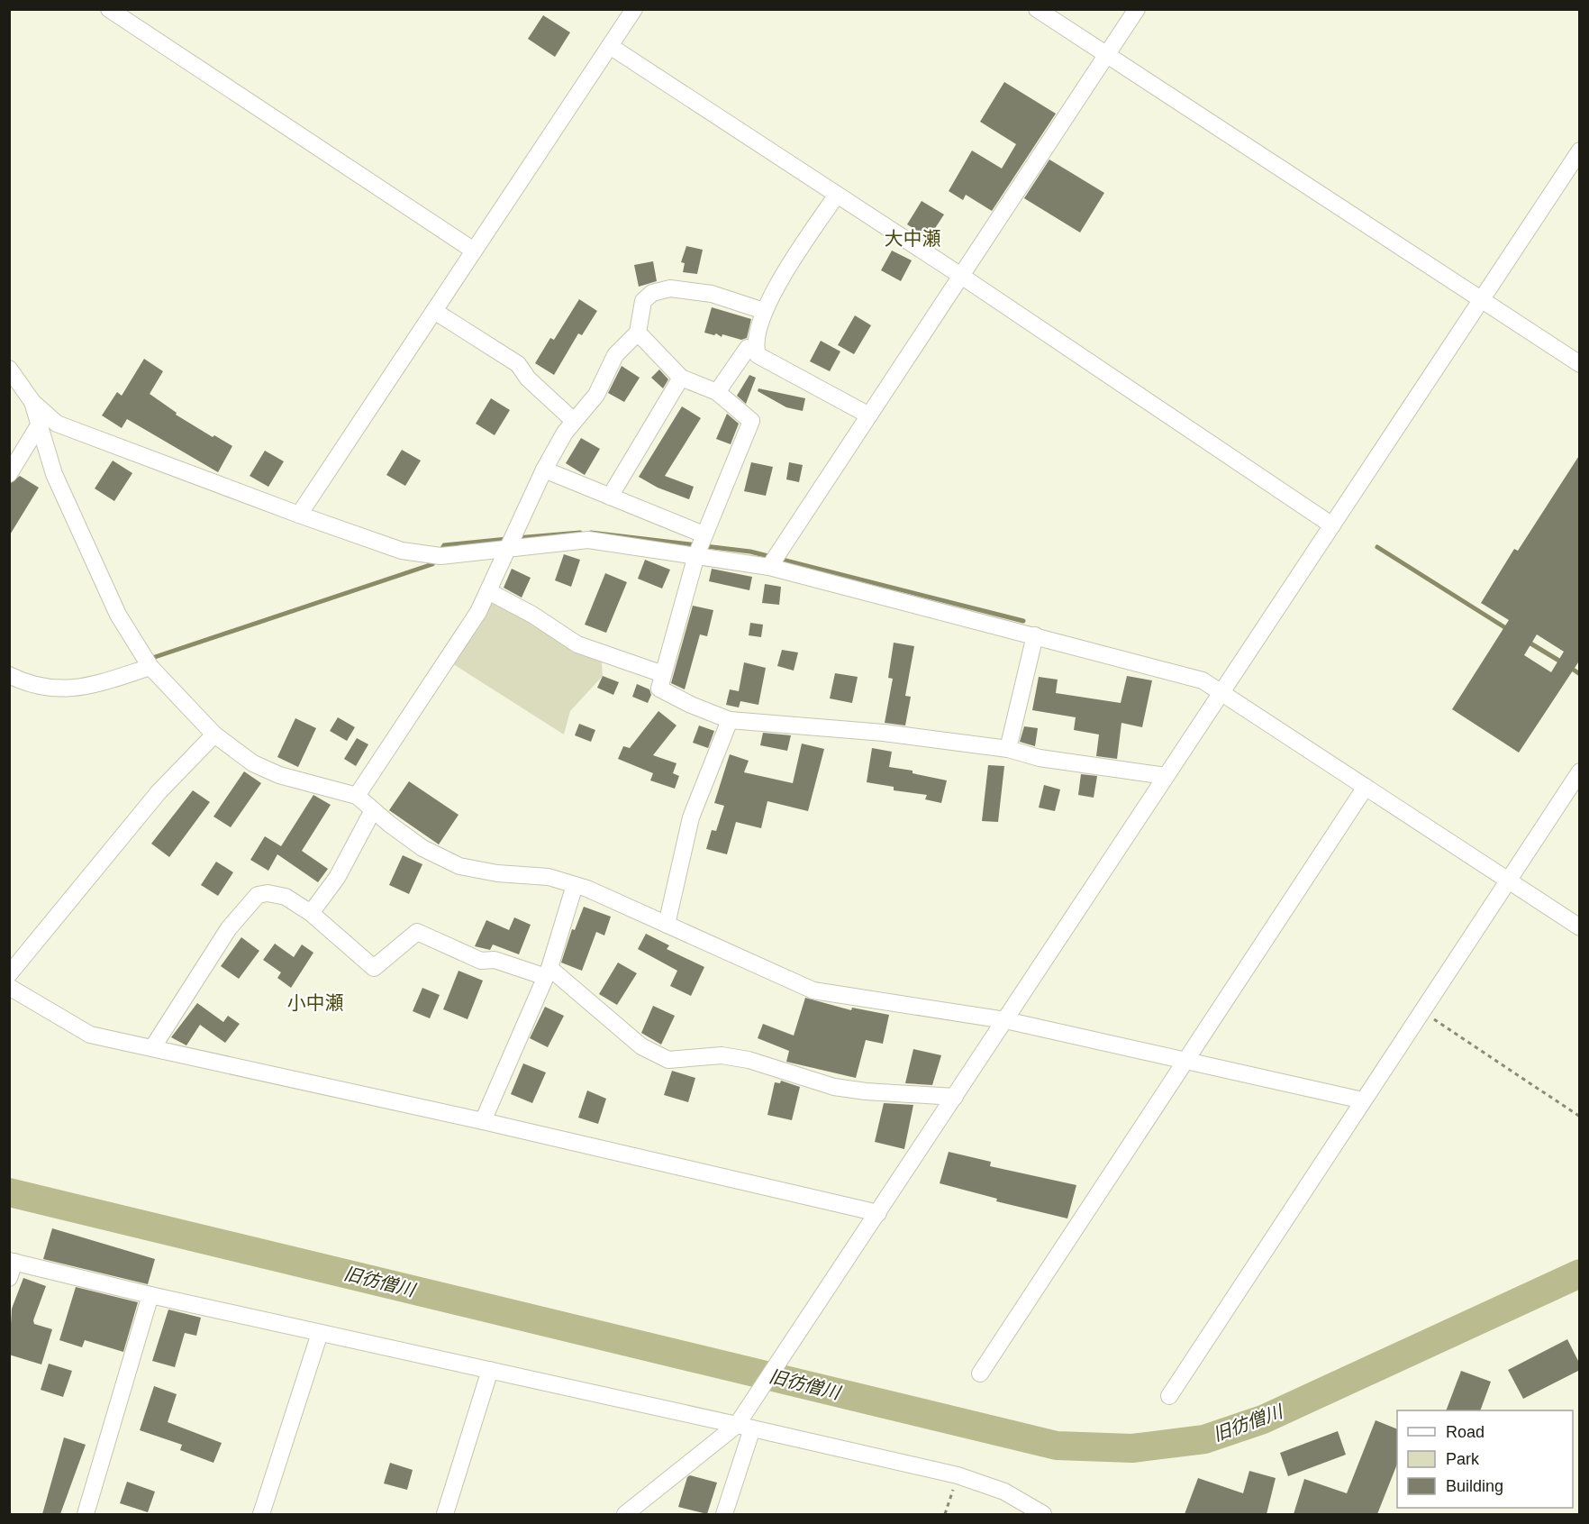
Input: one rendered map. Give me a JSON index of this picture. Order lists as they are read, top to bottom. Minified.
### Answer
{"districts":["大中瀬","小中瀬"],"water":["旧彷僧川"],"legend":["Road","Park","Building"]}
